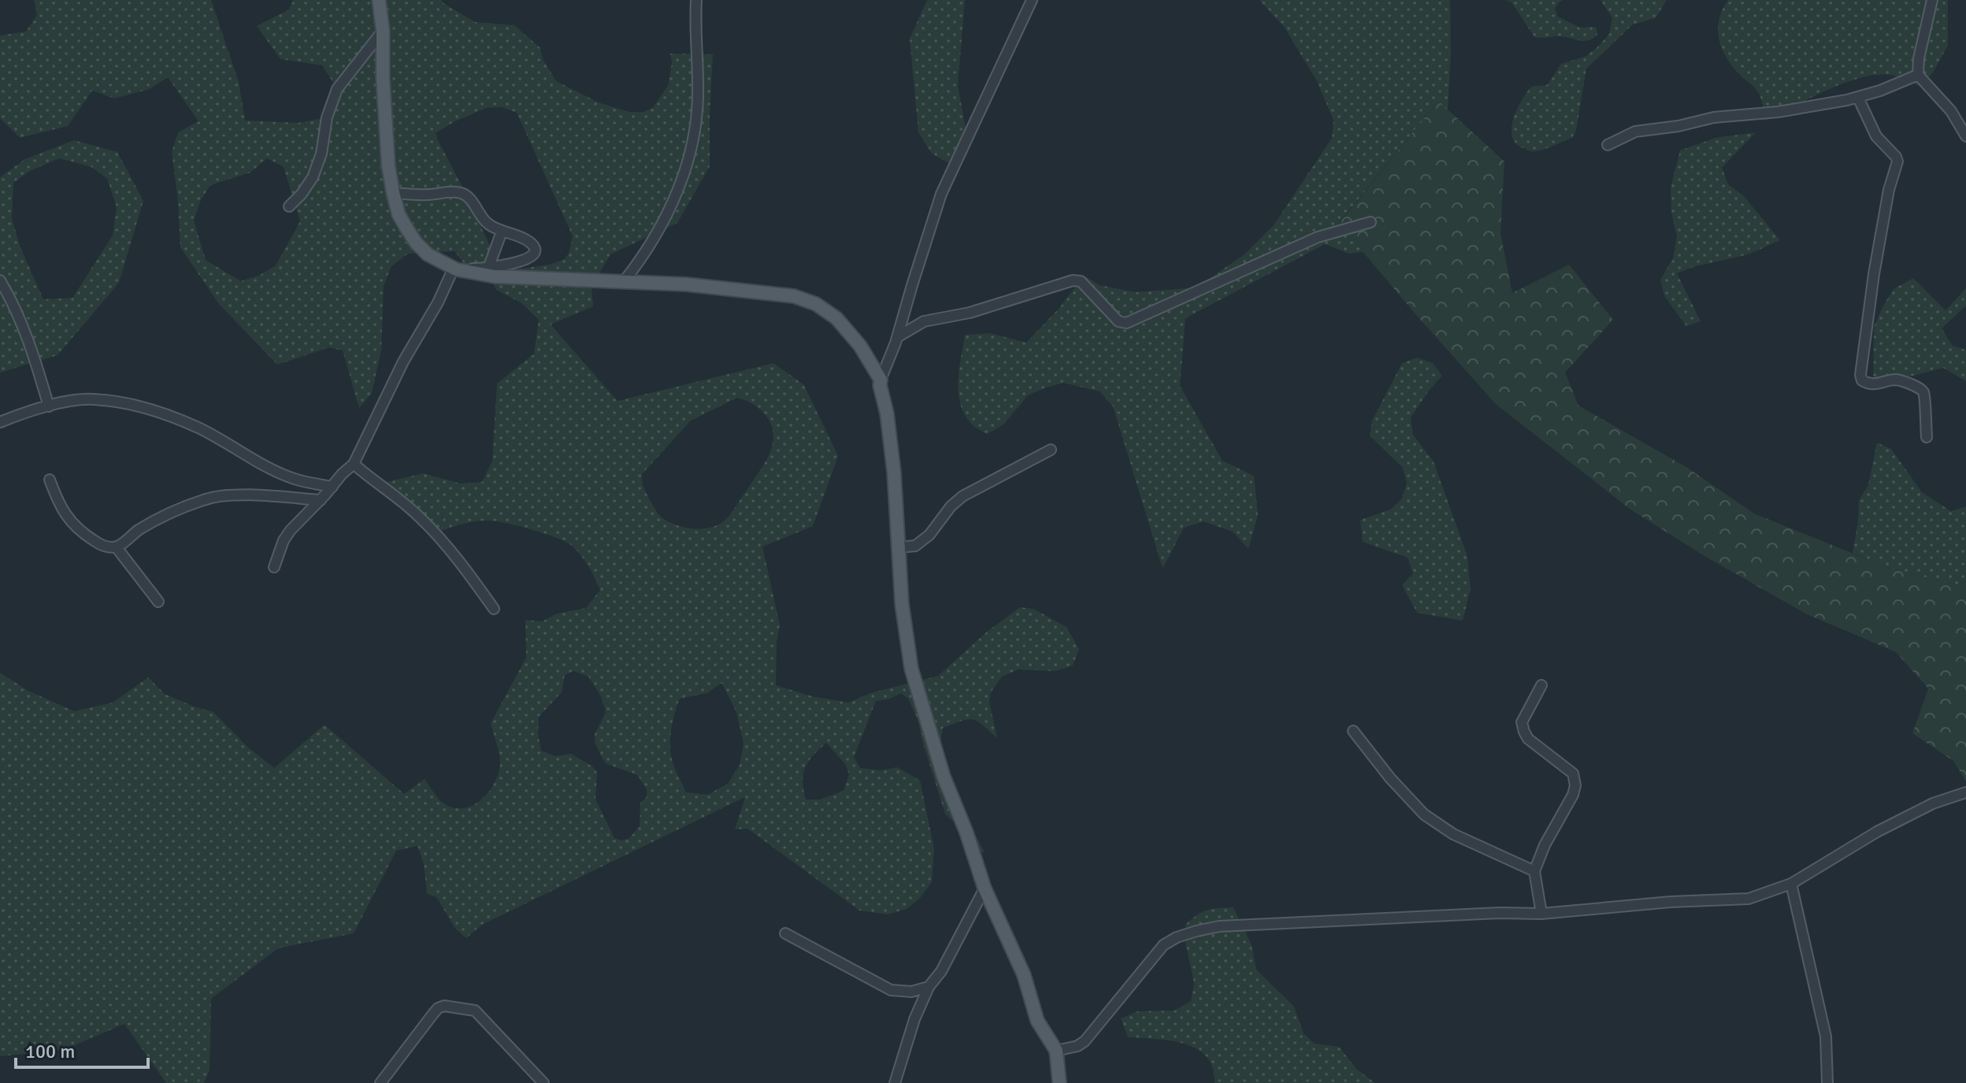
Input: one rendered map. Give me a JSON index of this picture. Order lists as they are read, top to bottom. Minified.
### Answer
{"scale_bar":"100 m"}
